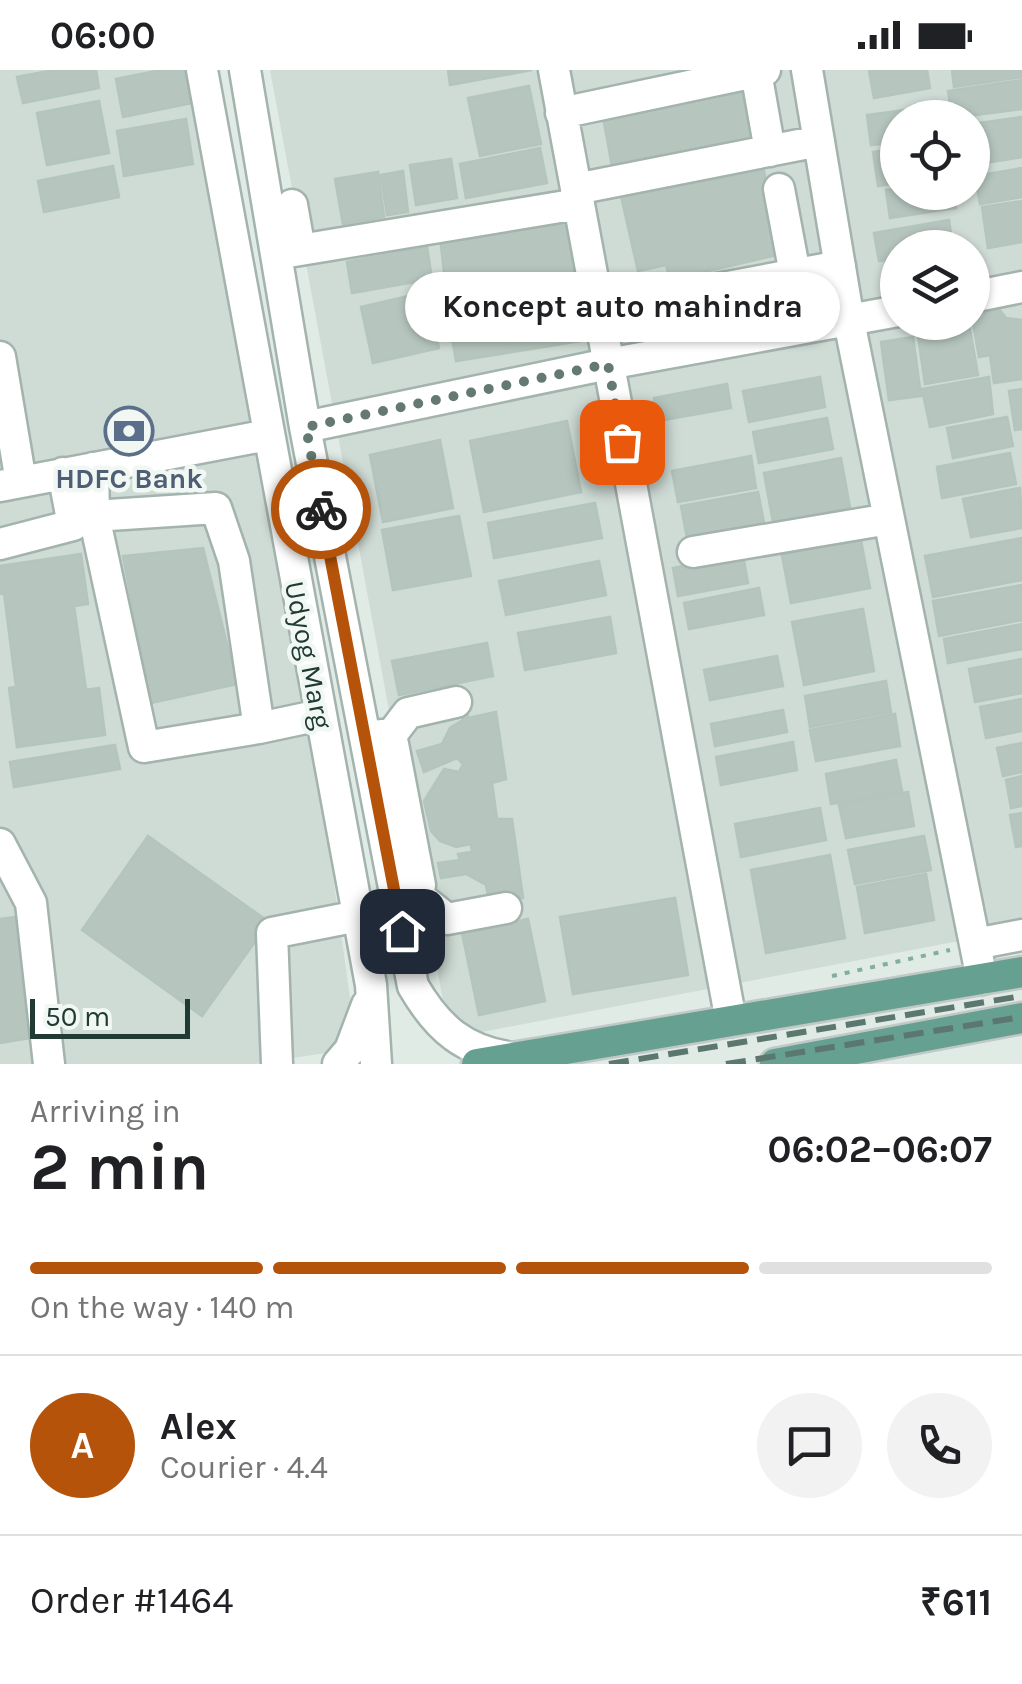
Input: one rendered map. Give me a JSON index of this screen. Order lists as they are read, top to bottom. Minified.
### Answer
{"streets":{"street":["Udyog Marg"]},"places":{"bank":["HDFC Bank"],"other":["Koncept auto mahindra"]},"scale_bar":"50 m","page":{"status":"06:00","bubble":"Koncept auto mahindra","scale":"50 m","heading":["2 min","Arriving in","06:02–06:07"],"panel":["Alex","Courier · 4.4","Order #1464","₹611"],"bar":"On the way · 140 m","round":"A"}}
